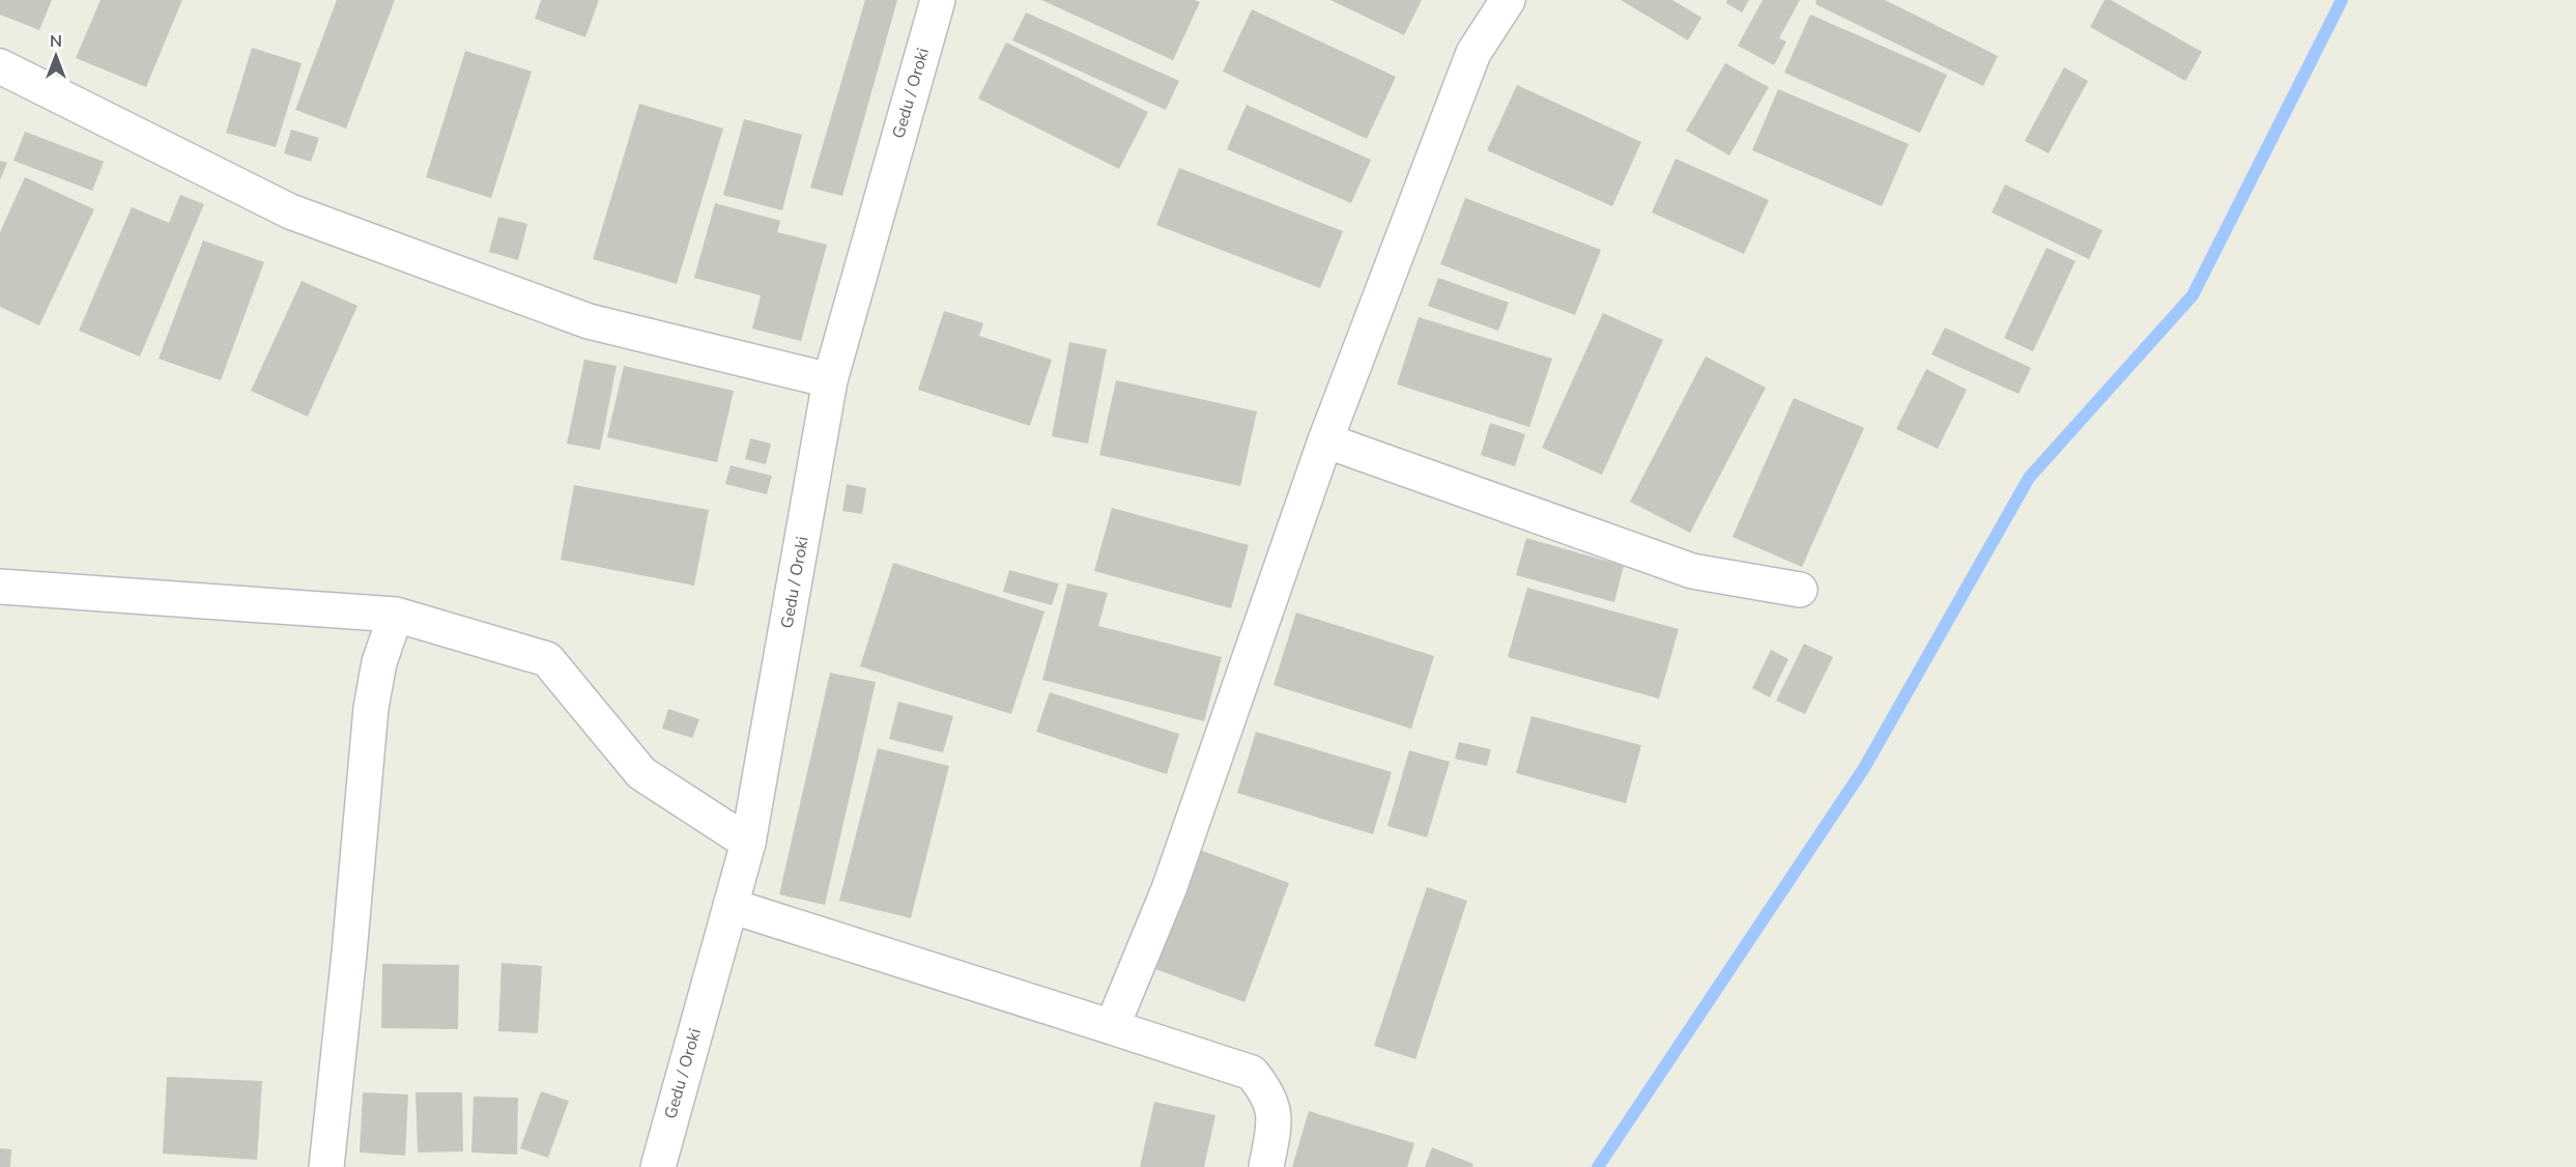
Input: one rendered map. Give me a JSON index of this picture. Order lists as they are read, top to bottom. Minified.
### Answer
{"streets":{"street":["Gedu / Oroki"]},"north":"top"}
